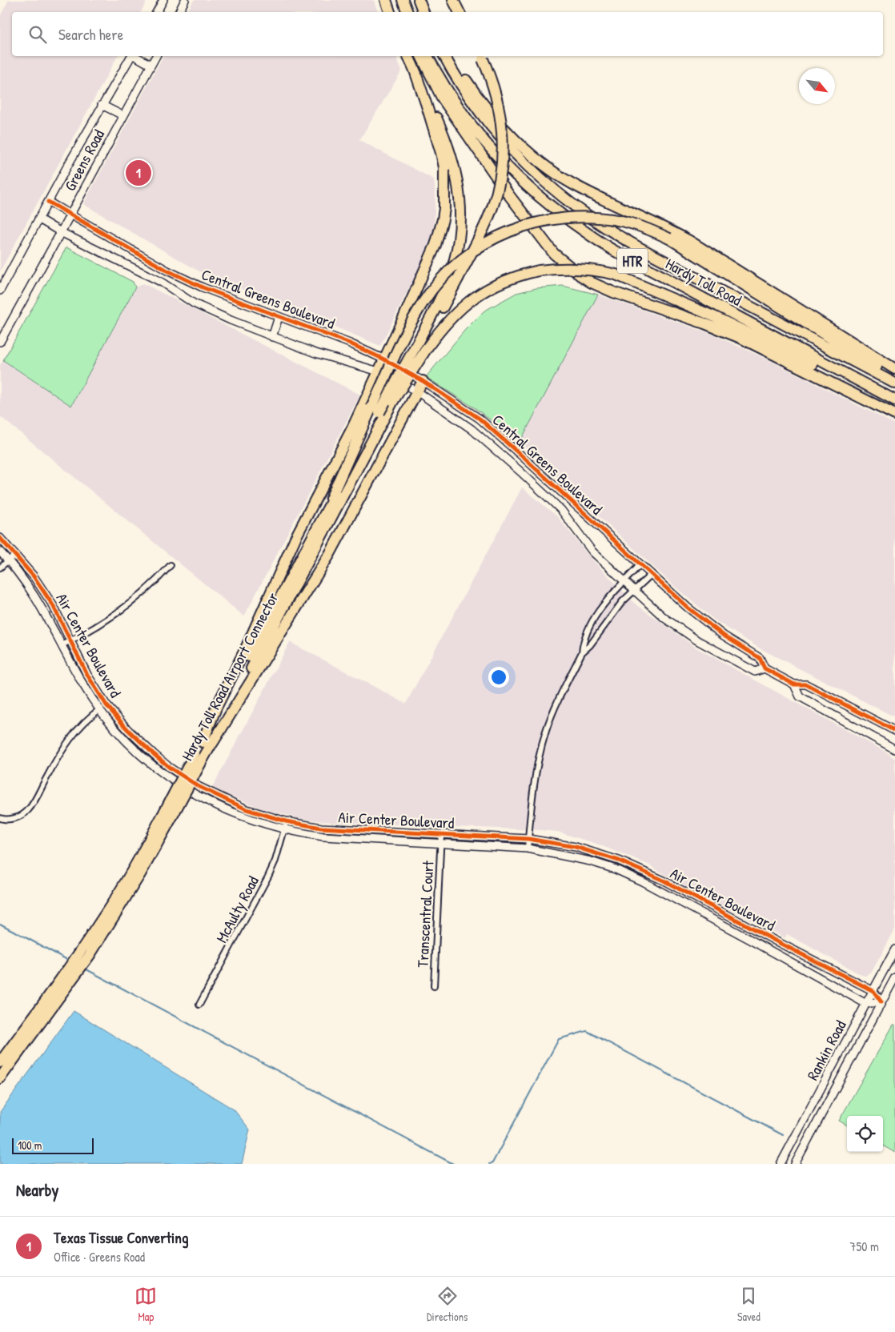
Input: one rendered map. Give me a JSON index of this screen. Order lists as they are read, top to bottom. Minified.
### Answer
{"streets":{"highway":["HTR","Hardy Toll Road","Hardy Toll Road Airport Connector"],"street":["Greens Road","Central Greens Boulevard","Air Center Boulevard","McAulty Road","Transcentral Court","Rankin Road"]},"crossings":[["Greens Road","Central Greens Boulevard"],["Air Center Boulevard","McAulty Road"],["Air Center Boulevard","Transcentral Court"],["Air Center Boulevard","Rankin Road"]],"scale_bar":"100 m","north":"bottom right","page":{"search":"Search here","pins":"1","scale":"100 m","heading":"Nearby","list":[{"mark":"1","name":"Texas Tissue Converting","note":"Office · Greens Road","value":"750 m"}],"nav":["Map","Directions","Saved"]}}
